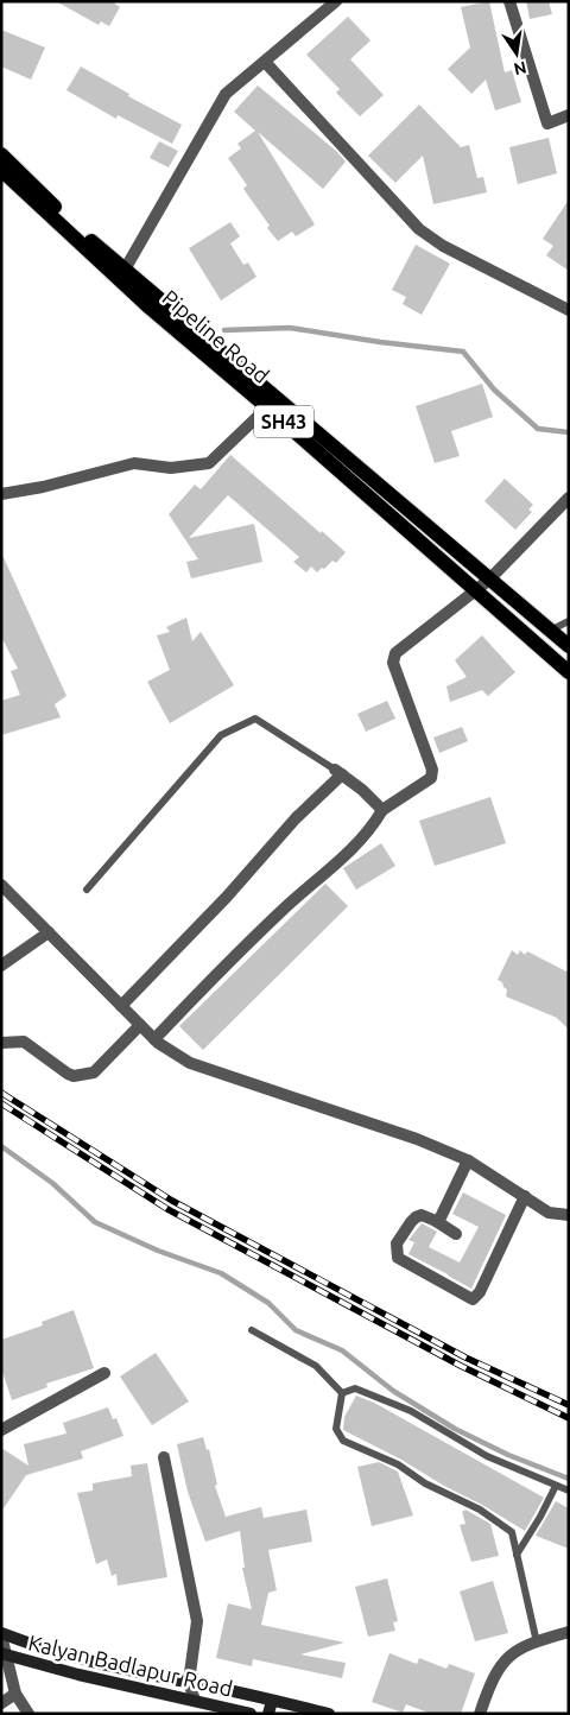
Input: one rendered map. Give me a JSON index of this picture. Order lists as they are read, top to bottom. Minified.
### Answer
{"streets":{"main road":["Pipeline Road","SH43","Kalyan Badlapur Road"]},"north":"bottom"}
